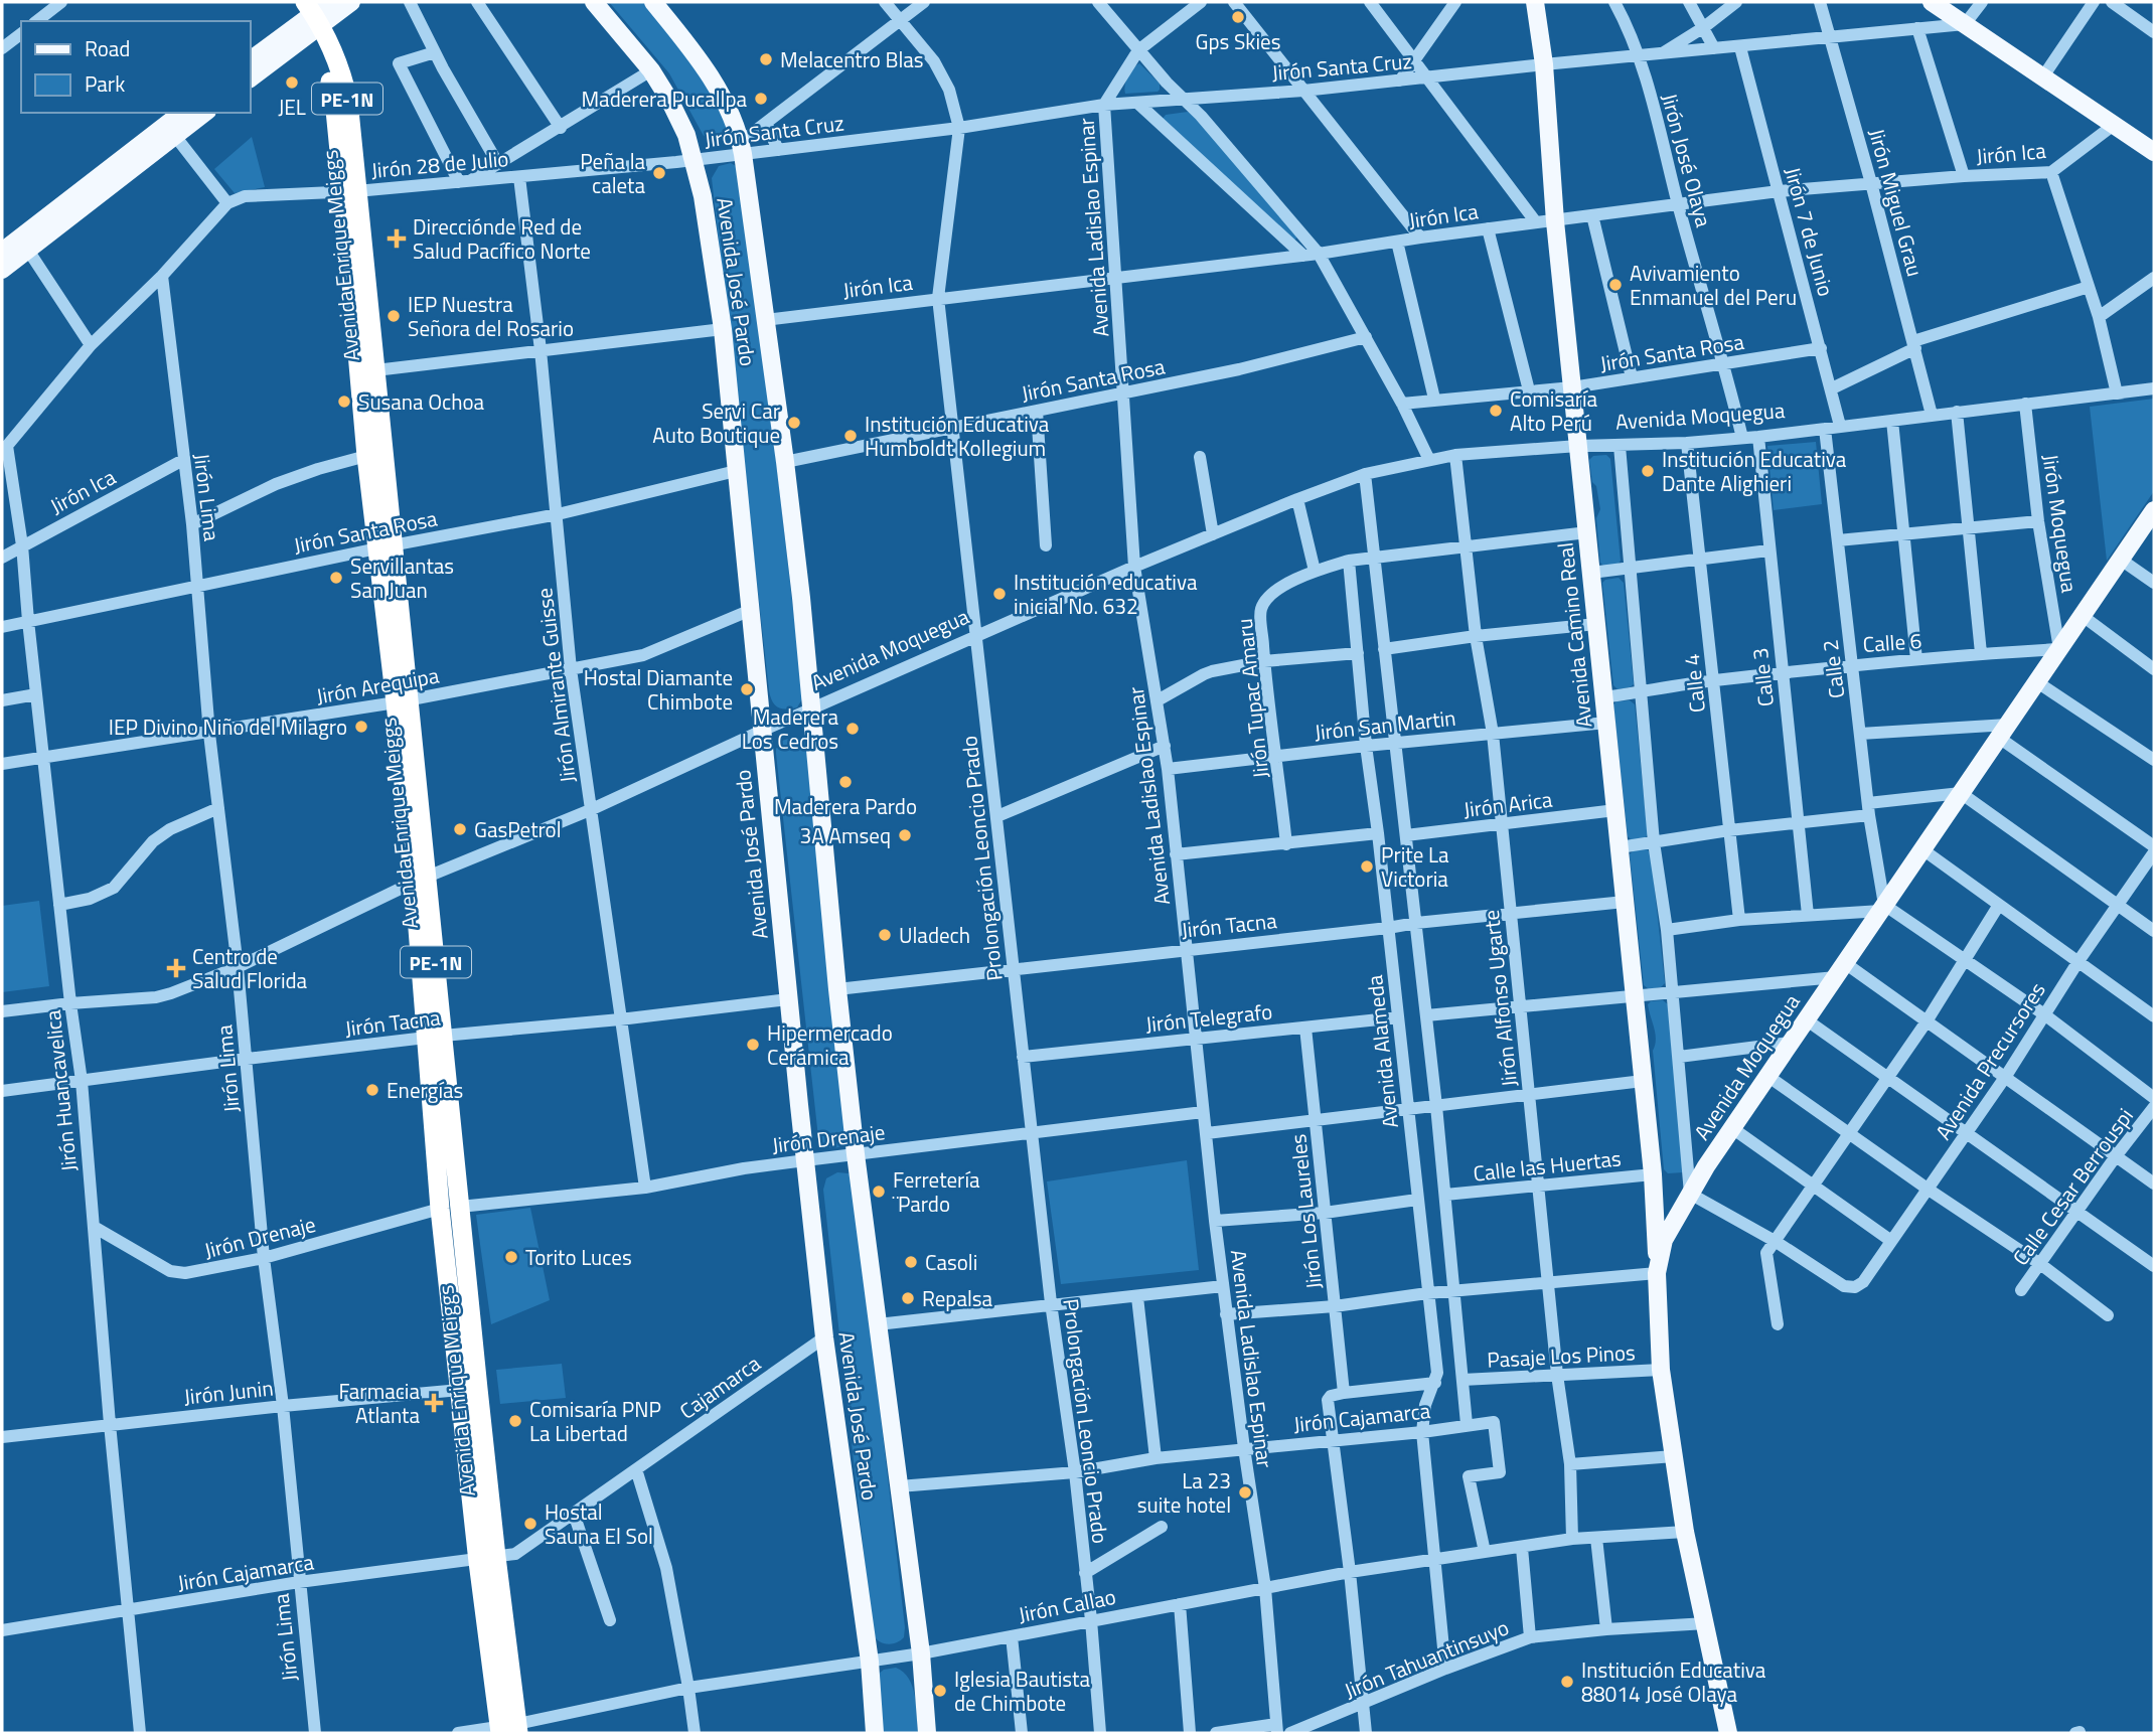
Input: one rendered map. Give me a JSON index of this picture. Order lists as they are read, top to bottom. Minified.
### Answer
{"streets":{"highway":["PE-1N","Avenida Enrique Meiggs"],"main road":["Avenida José Pardo","Avenida Moquegua","Avenida Camino Real"],"street":["Jirón Santa Cruz","Jirón Ica","Jirón José Olaya","Jirón 28 de Julio","Jirón Miguel Grau","Avenida Ladislao Espinar","Jirón 7 de Junio","Jirón Santa Rosa","Jirón Lima","Jirón Moquegua","Calle 6","Calle 2","Calle 3","Calle 4","Jirón Arequipa","Jirón Almirante Guisse","Jirón Tupac Amaru","Jirón San Martin","Jirón Arica","Prolongación Leoncio Prado","Jirón Tacna","Jirón Alfonso Ugarte","Jirón Telegrafo","Avenida Alameda","Avenida Precursores","Jirón Huancavelica","Jirón Drenaje","Calle las Huertas","Calle Cesar Berrouspi","Jirón Los Laureles","Pasaje Los Pinos","Cajamarca","Jirón Junin","Jirón Cajamarca","Jirón Callao","Jirón Tahuantinsuyo"]},"crossings":[["Jirón Santa Cruz","Jirón José Olaya"],["Jirón Santa Cruz","Jirón 28 de Julio"],["Jirón Santa Cruz","Jirón Miguel Grau"],["Jirón Santa Cruz","Avenida Ladislao Espinar"],["Jirón Santa Cruz","Jirón 7 de Junio"],["Jirón Santa Cruz","Avenida José Pardo"],["Jirón Santa Cruz","Avenida Camino Real"],["Jirón Santa Cruz","Prolongación Leoncio Prado"],["Jirón Ica","Jirón José Olaya"],["Jirón Ica","Jirón Miguel Grau"],["Jirón Ica","Avenida Ladislao Espinar"],["Jirón Ica","Jirón 7 de Junio"],["Jirón Ica","Avenida José Pardo"],["Jirón Ica","Jirón Lima"],["Jirón Ica","Avenida Camino Real"],["Jirón Ica","Prolongación Leoncio Prado"],["Jirón Ica","Jirón Huancavelica"],["Jirón José Olaya","Jirón Santa Rosa"],["Jirón José Olaya","Avenida Moquegua"],["Jirón 28 de Julio","Avenida Enrique Meiggs"],["Jirón 28 de Julio","Avenida José Pardo"],["Jirón 28 de Julio","Jirón Almirante Guisse"],["Jirón Miguel Grau","Avenida Moquegua"],["Avenida Ladislao Espinar","Jirón Santa Rosa"],["Avenida Ladislao Espinar","Avenida Moquegua"],["Avenida Ladislao Espinar","Jirón San Martin"],["Avenida Ladislao Espinar","Jirón Tacna"],["Avenida Ladislao Espinar","Jirón Telegrafo"],["Avenida Ladislao Espinar","Jirón Drenaje"],["Avenida Ladislao Espinar","Jirón Cajamarca"],["Avenida Ladislao Espinar","Jirón Callao"],["Jirón 7 de Junio","Jirón Santa Rosa"],["Jirón 7 de Junio","Avenida Moquegua"],["Avenida Enrique Meiggs","Jirón Santa Rosa"],["Avenida Enrique Meiggs","Avenida Moquegua"],["Avenida Enrique Meiggs","Jirón Arequipa"],["Avenida Enrique Meiggs","Jirón Tacna"],["Avenida Enrique Meiggs","Jirón Drenaje"],["Avenida Enrique Meiggs","Cajamarca"],["Avenida Enrique Meiggs","Jirón Junin"],["Avenida Enrique Meiggs","Jirón Cajamarca"],["Avenida Enrique Meiggs","Jirón Callao"],["Avenida José Pardo","Jirón Santa Rosa"],["Avenida José Pardo","Avenida Moquegua"],["Avenida José Pardo","Jirón Arequipa"],["Avenida José Pardo","Jirón Tacna"],["Avenida José Pardo","Jirón Drenaje"],["Avenida José Pardo","Cajamarca"],["Avenida José Pardo","Jirón Cajamarca"],["Avenida José Pardo","Jirón Callao"],["Jirón Santa Rosa","Jirón Lima"],["Jirón Santa Rosa","Avenida Camino Real"],["Jirón Santa Rosa","Jirón Almirante Guisse"],["Jirón Santa Rosa","Prolongación Leoncio Prado"],["Jirón Santa Rosa","Jirón Huancavelica"],["Avenida Moquegua","Jirón Lima"],["Avenida Moquegua","Jirón Moquegua"],["Avenida Moquegua","Avenida Camino Real"],["Avenida Moquegua","Calle 6"],["Avenida Moquegua","Calle 2"],["Avenida Moquegua","Calle 3"],["Avenida Moquegua","Calle 4"],["Avenida Moquegua","Jirón Almirante Guisse"],["Avenida Moquegua","Prolongación Leoncio Prado"],["Avenida Moquegua","Jirón Alfonso Ugarte"],["Avenida Moquegua","Jirón Huancavelica"],["Avenida Moquegua","Pasaje Los Pinos"],["Avenida Moquegua","Jirón Callao"],["Avenida Moquegua","Jirón Tahuantinsuyo"],["Jirón Lima","Jirón Arequipa"],["Jirón Lima","Jirón Tacna"],["Jirón Lima","Jirón Drenaje"],["Jirón Lima","Jirón Junin"],["Jirón Lima","Jirón Cajamarca"],["Jirón Moquegua","Calle 6"],["Avenida Camino Real","Calle 6"],["Avenida Camino Real","Jirón San Martin"],["Avenida Camino Real","Jirón Arica"],["Avenida Camino Real","Jirón Tacna"],["Avenida Camino Real","Calle las Huertas"],["Calle 6","Calle 2"],["Calle 6","Calle 3"],["Calle 6","Calle 4"],["Jirón Arequipa","Jirón Almirante Guisse"],["Jirón Arequipa","Jirón Huancavelica"],["Jirón Almirante Guisse","Jirón Tacna"],["Jirón Almirante Guisse","Jirón Drenaje"],["Jirón Tupac Amaru","Jirón San Martin"],["Jirón Tupac Amaru","Avenida Alameda"],["Jirón San Martin","Jirón Alfonso Ugarte"],["Jirón San Martin","Avenida Alameda"],["Jirón Arica","Jirón Alfonso Ugarte"],["Prolongación Leoncio Prado","Jirón Tacna"],["Prolongación Leoncio Prado","Jirón Telegrafo"],["Prolongación Leoncio Prado","Jirón Drenaje"],["Prolongación Leoncio Prado","Jirón Cajamarca"],["Prolongación Leoncio Prado","Jirón Callao"],["Jirón Tacna","Jirón Alfonso Ugarte"],["Jirón Tacna","Avenida Alameda"],["Jirón Tacna","Jirón Huancavelica"],["Jirón Alfonso Ugarte","Calle las Huertas"],["Jirón Alfonso Ugarte","Pasaje Los Pinos"],["Jirón Alfonso Ugarte","Jirón Callao"],["Jirón Telegrafo","Avenida Alameda"],["Jirón Telegrafo","Jirón Los Laureles"],["Avenida Alameda","Jirón Cajamarca"],["Avenida Alameda","Jirón Callao"],["Avenida Alameda","Jirón Tahuantinsuyo"],["Jirón Huancavelica","Jirón Drenaje"],["Jirón Huancavelica","Jirón Junin"],["Jirón Huancavelica","Jirón Cajamarca"],["Cajamarca","Jirón Cajamarca"],["Jirón Cajamarca","Jirón Callao"]],"places":{"other":["Gps Skies","Melacentro Blas","JEL","Maderera Pucallpa","Peña la caleta","Avivamiento Enmanuel del Peru","IEP Nuestra Señora del Rosario","Susana Ochoa","Comisaría Alto Perú","Servi Car Auto Boutique","Institución Educativa Humboldt Kollegium","Institución Educativa Dante Alighieri","Servillantas San Juan","Institución educativa inicial No. 632","Hostal Diamante Chimbote","IEP Divino Niño del Milagro","Maderera Los Cedros","Maderera Pardo","GasPetrol","3A Amseq","Prite La Victoria","Uladech","Hipermercado Cerámica","Energías","Ferretería ¨Pardo","Torito Luces","Casoli","Repalsa","Comisaría PNP La Libertad","La 23 suite hotel","Hostal Sauna El Sol","Institución Educativa 88014 José Olaya","Iglesia Bautista de Chimbote"],"health":["Direcciónde Red de Salud Pacífico Norte","Centro de Salud Florida","Farmacia Atlanta"]},"legend":["Road","Park"]}
